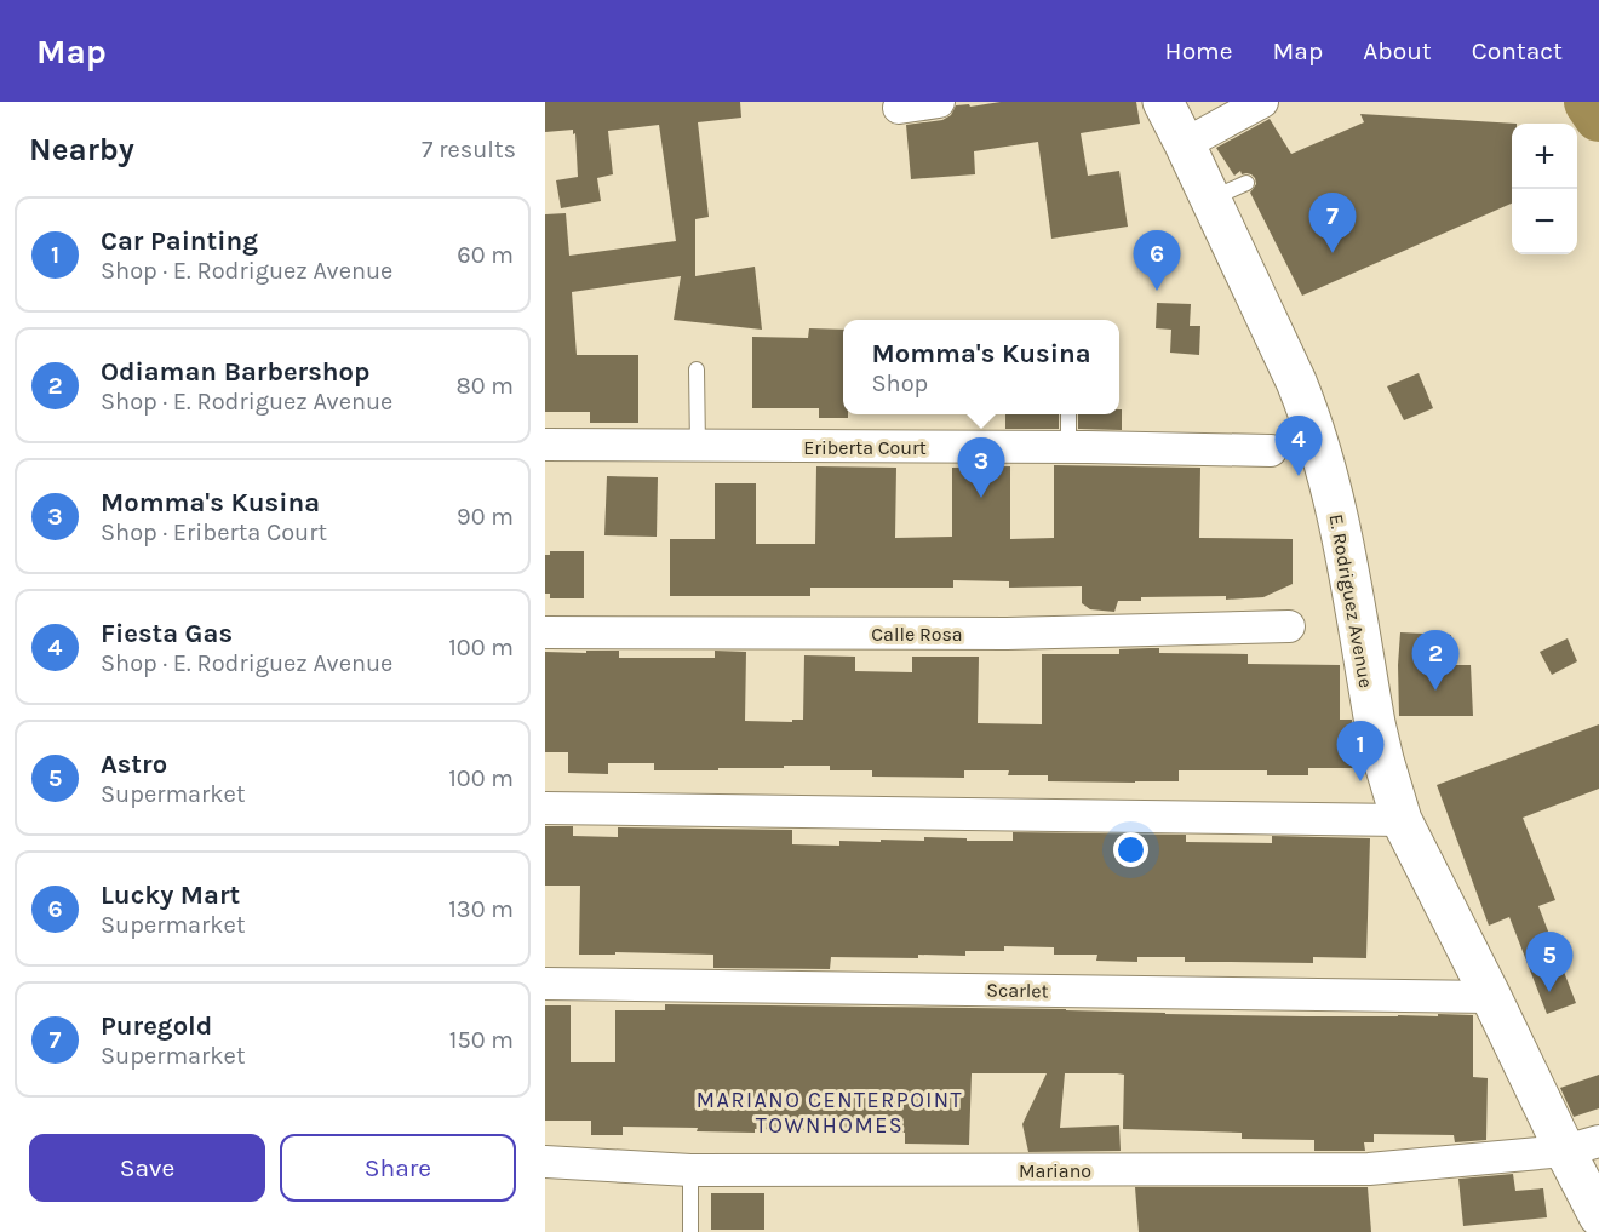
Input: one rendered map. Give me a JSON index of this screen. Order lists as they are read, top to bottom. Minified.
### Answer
{"streets":{"main road":["E. Rodriguez Avenue"],"street":["Eriberta Court","Calle Rosa","Scarlet","Mariano"]},"crossings":[["E. Rodriguez Avenue","Scarlet"],["E. Rodriguez Avenue","Mariano"]],"districts":["MARIANO CENTERPOINT TOWNHOMES"],"page":{"header":"Map","nav":["Home","Map","About","Contact"],"heading":["Nearby","7 results"],"map_buttons":["+","−"],"pins":["7","6","4","3","2","1","5"],"list":[{"mark":"1","name":"Car Painting","note":"Shop · E. Rodriguez Avenue","value":"60 m"},{"mark":"2","name":"Odiaman Barbershop","note":"Shop · E. Rodriguez Avenue","value":"80 m"},{"mark":"3","name":"Momma's Kusina","note":"Shop · Eriberta Court","value":"90 m"},{"mark":"4","name":"Fiesta Gas","note":"Shop · E. Rodriguez Avenue","value":"100 m"},{"mark":"5","name":"Astro","note":"Supermarket","value":"100 m"},{"mark":"6","name":"Lucky Mart","note":"Supermarket","value":"130 m"},{"mark":"7","name":"Puregold","note":"Supermarket","value":"150 m"}],"popup":["Momma's Kusina","Shop"],"buttons":["Save","Share"]}}
